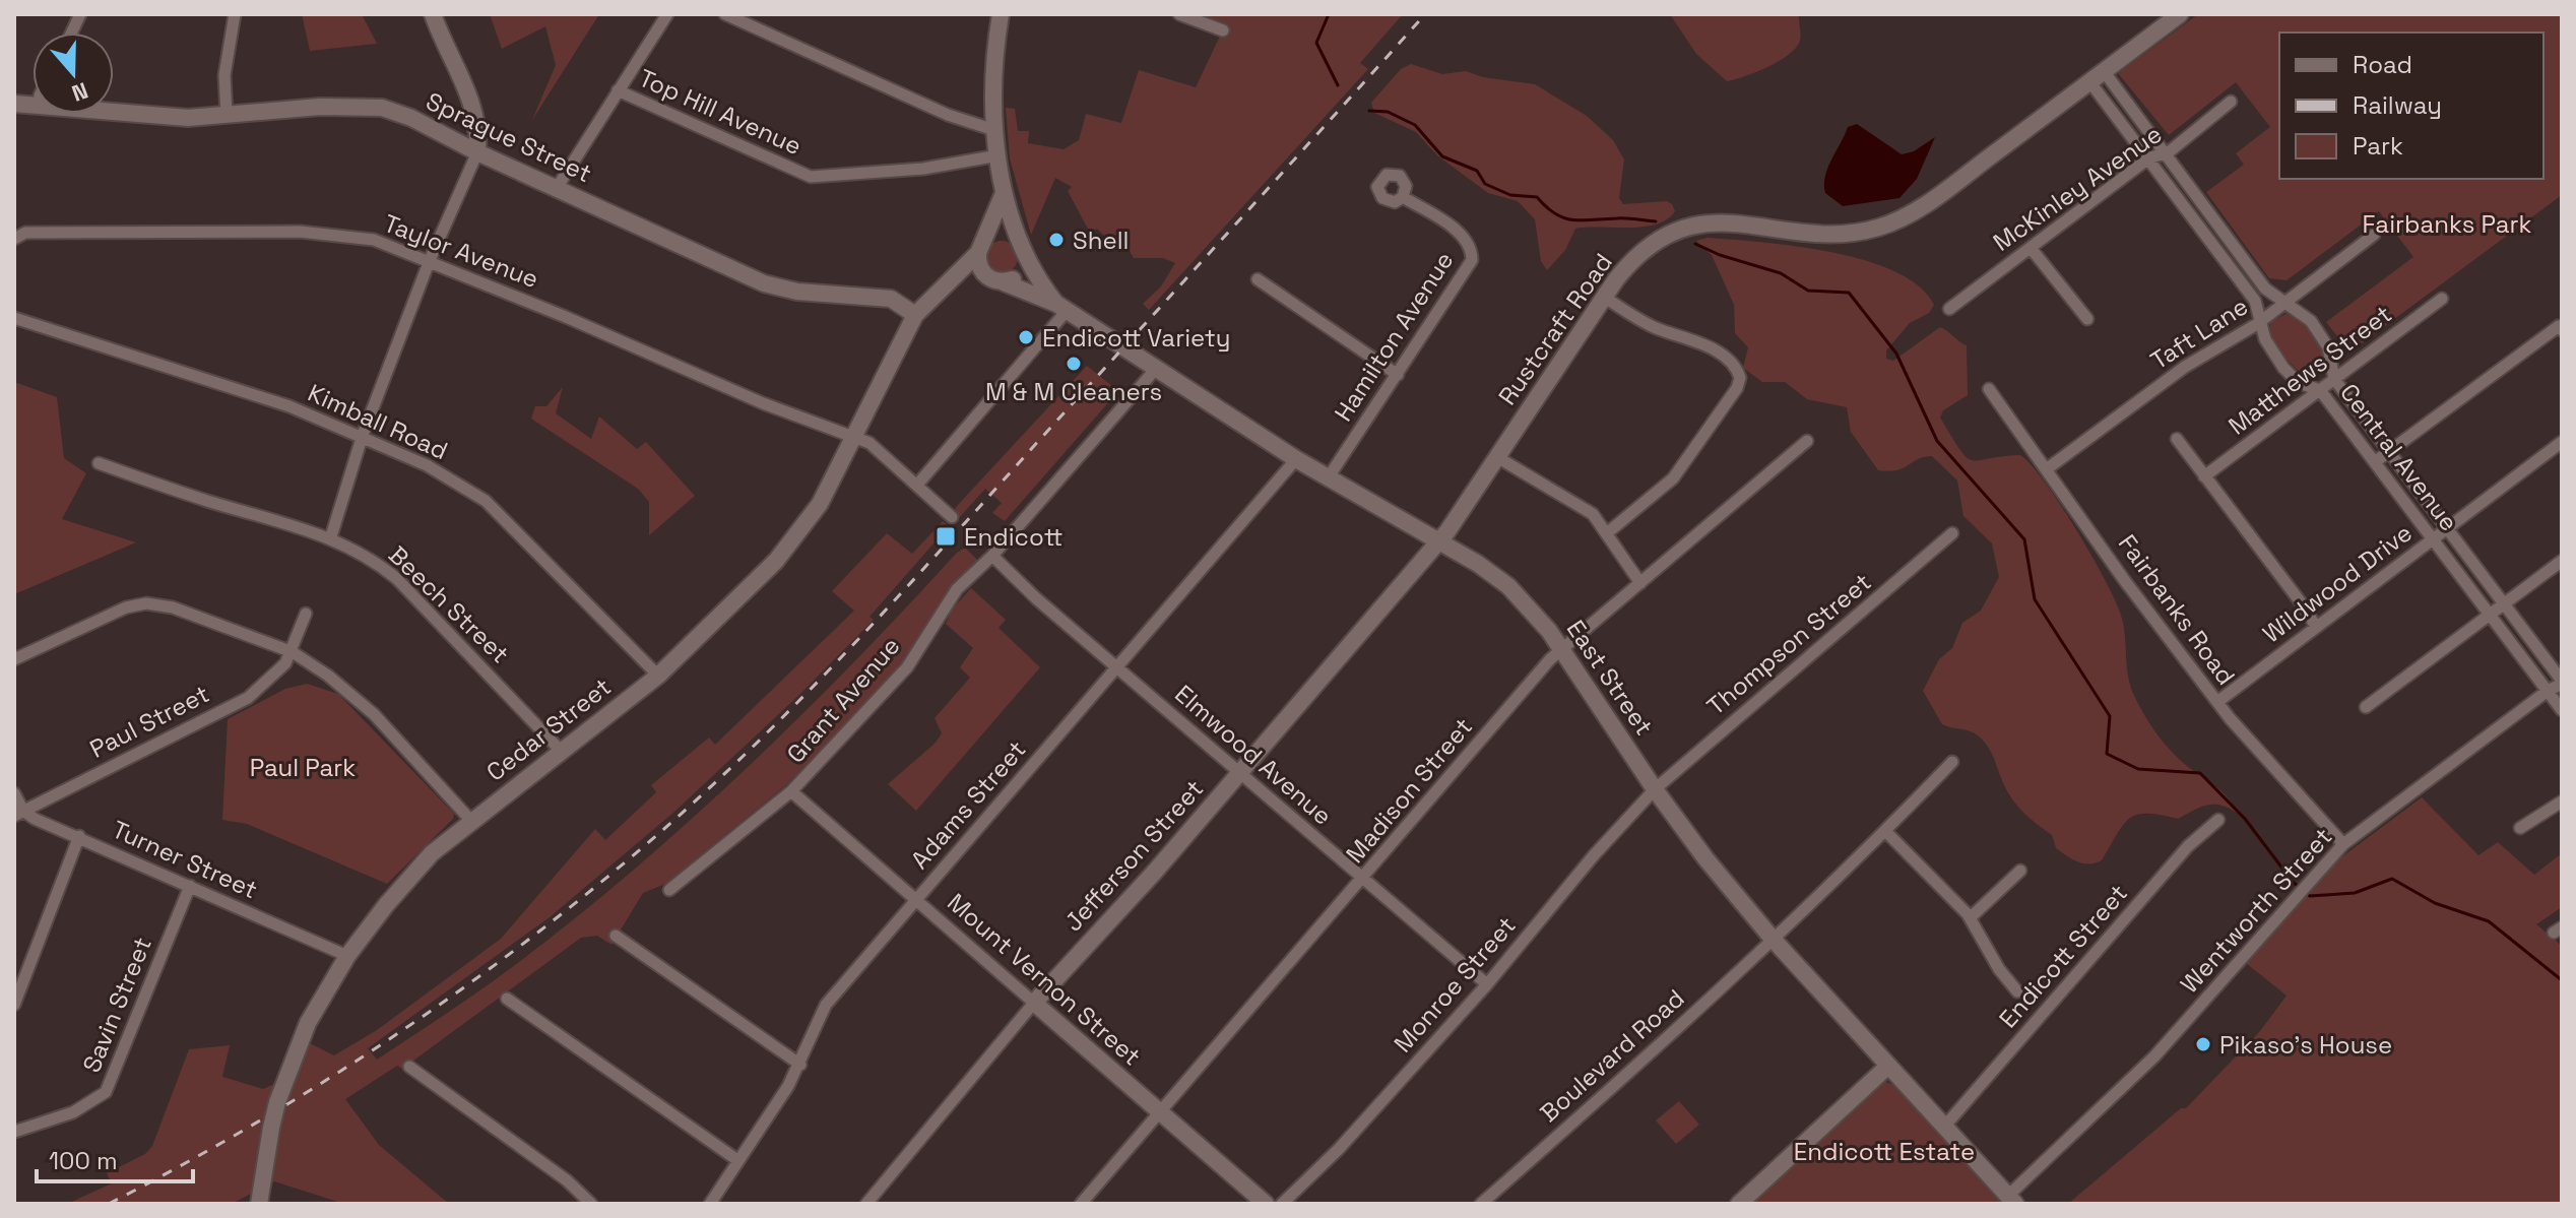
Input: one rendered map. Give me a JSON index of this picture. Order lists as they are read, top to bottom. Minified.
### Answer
{"streets":{"main road":["Sprague Street","Rustcraft Road","East Street","Cedar Street","Jefferson Street","Mount Vernon Street"],"street":["Top Hill Avenue","McKinley Avenue","Taylor Avenue","Taft Lane","Hamilton Avenue","Matthews Street","Kimball Road","Central Avenue","Wildwood Drive","Beech Street","Fairbanks Road","Thompson Street","Grant Avenue","Paul Street","Elmwood Avenue","Madison Street","Adams Street","Turner Street","Wentworth Street","Endicott Street","Monroe Street","Savin Street","Boulevard Road"]},"crossings":[["Sprague Street","Cedar Street"],["McKinley Avenue","Central Avenue"],["Taylor Avenue","Cedar Street"],["Rustcraft Road","Central Avenue"],["Rustcraft Road","East Street"],["Rustcraft Road","Jefferson Street"],["Taft Lane","Central Avenue"],["Taft Lane","Fairbanks Road"],["Hamilton Avenue","East Street"],["Matthews Street","Central Avenue"],["Kimball Road","Cedar Street"],["Central Avenue","Wildwood Drive"],["Central Avenue","Wentworth Street"],["Wildwood Drive","Fairbanks Road"],["Beech Street","Cedar Street"],["Fairbanks Road","Wentworth Street"],["Thompson Street","East Street"],["Thompson Street","Monroe Street"],["East Street","Grant Avenue"],["East Street","Madison Street"],["East Street","Adams Street"],["East Street","Jefferson Street"],["East Street","Wentworth Street"],["East Street","Endicott Street"],["East Street","Monroe Street"],["East Street","Boulevard Road"],["Grant Avenue","Elmwood Avenue"],["Grant Avenue","Mount Vernon Street"],["Paul Street","Turner Street"],["Cedar Street","Turner Street"],["Elmwood Avenue","Madison Street"],["Elmwood Avenue","Adams Street"],["Elmwood Avenue","Jefferson Street"],["Elmwood Avenue","Monroe Street"],["Madison Street","Mount Vernon Street"],["Adams Street","Mount Vernon Street"],["Jefferson Street","Mount Vernon Street"],["Turner Street","Savin Street"]],"parks":["Fairbanks Park","Paul Park","Endicott Estate"],"places":{"other":["Shell","Endicott Variety","M & M Cleaners","Pikaso's House"],"transit":["Endicott"]},"legend":["Road","Railway","Park"],"scale_bar":"100 m","north":"bottom"}
